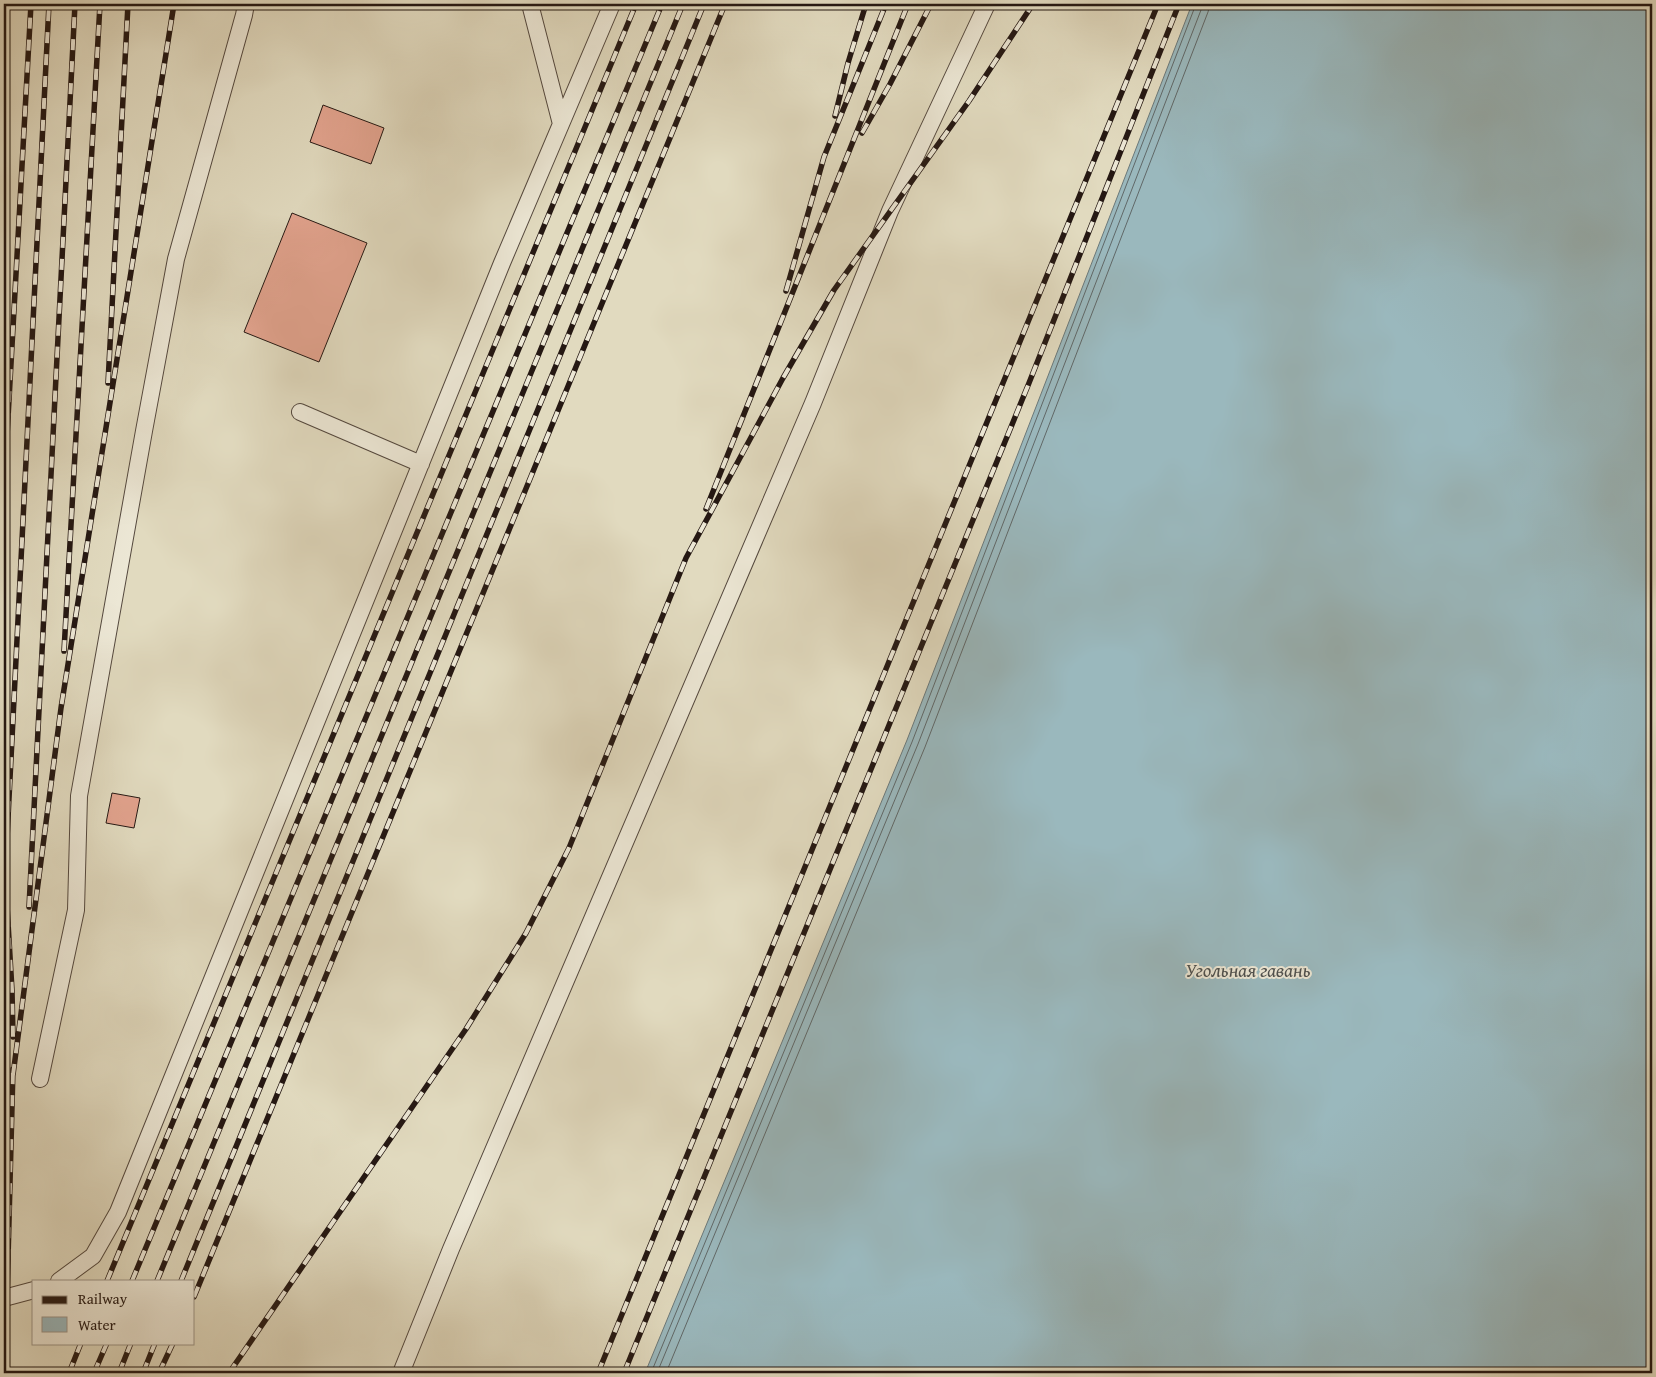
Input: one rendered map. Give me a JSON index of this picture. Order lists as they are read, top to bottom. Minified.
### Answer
{"water":["Угольная гавань"],"legend":["Railway","Water"]}
